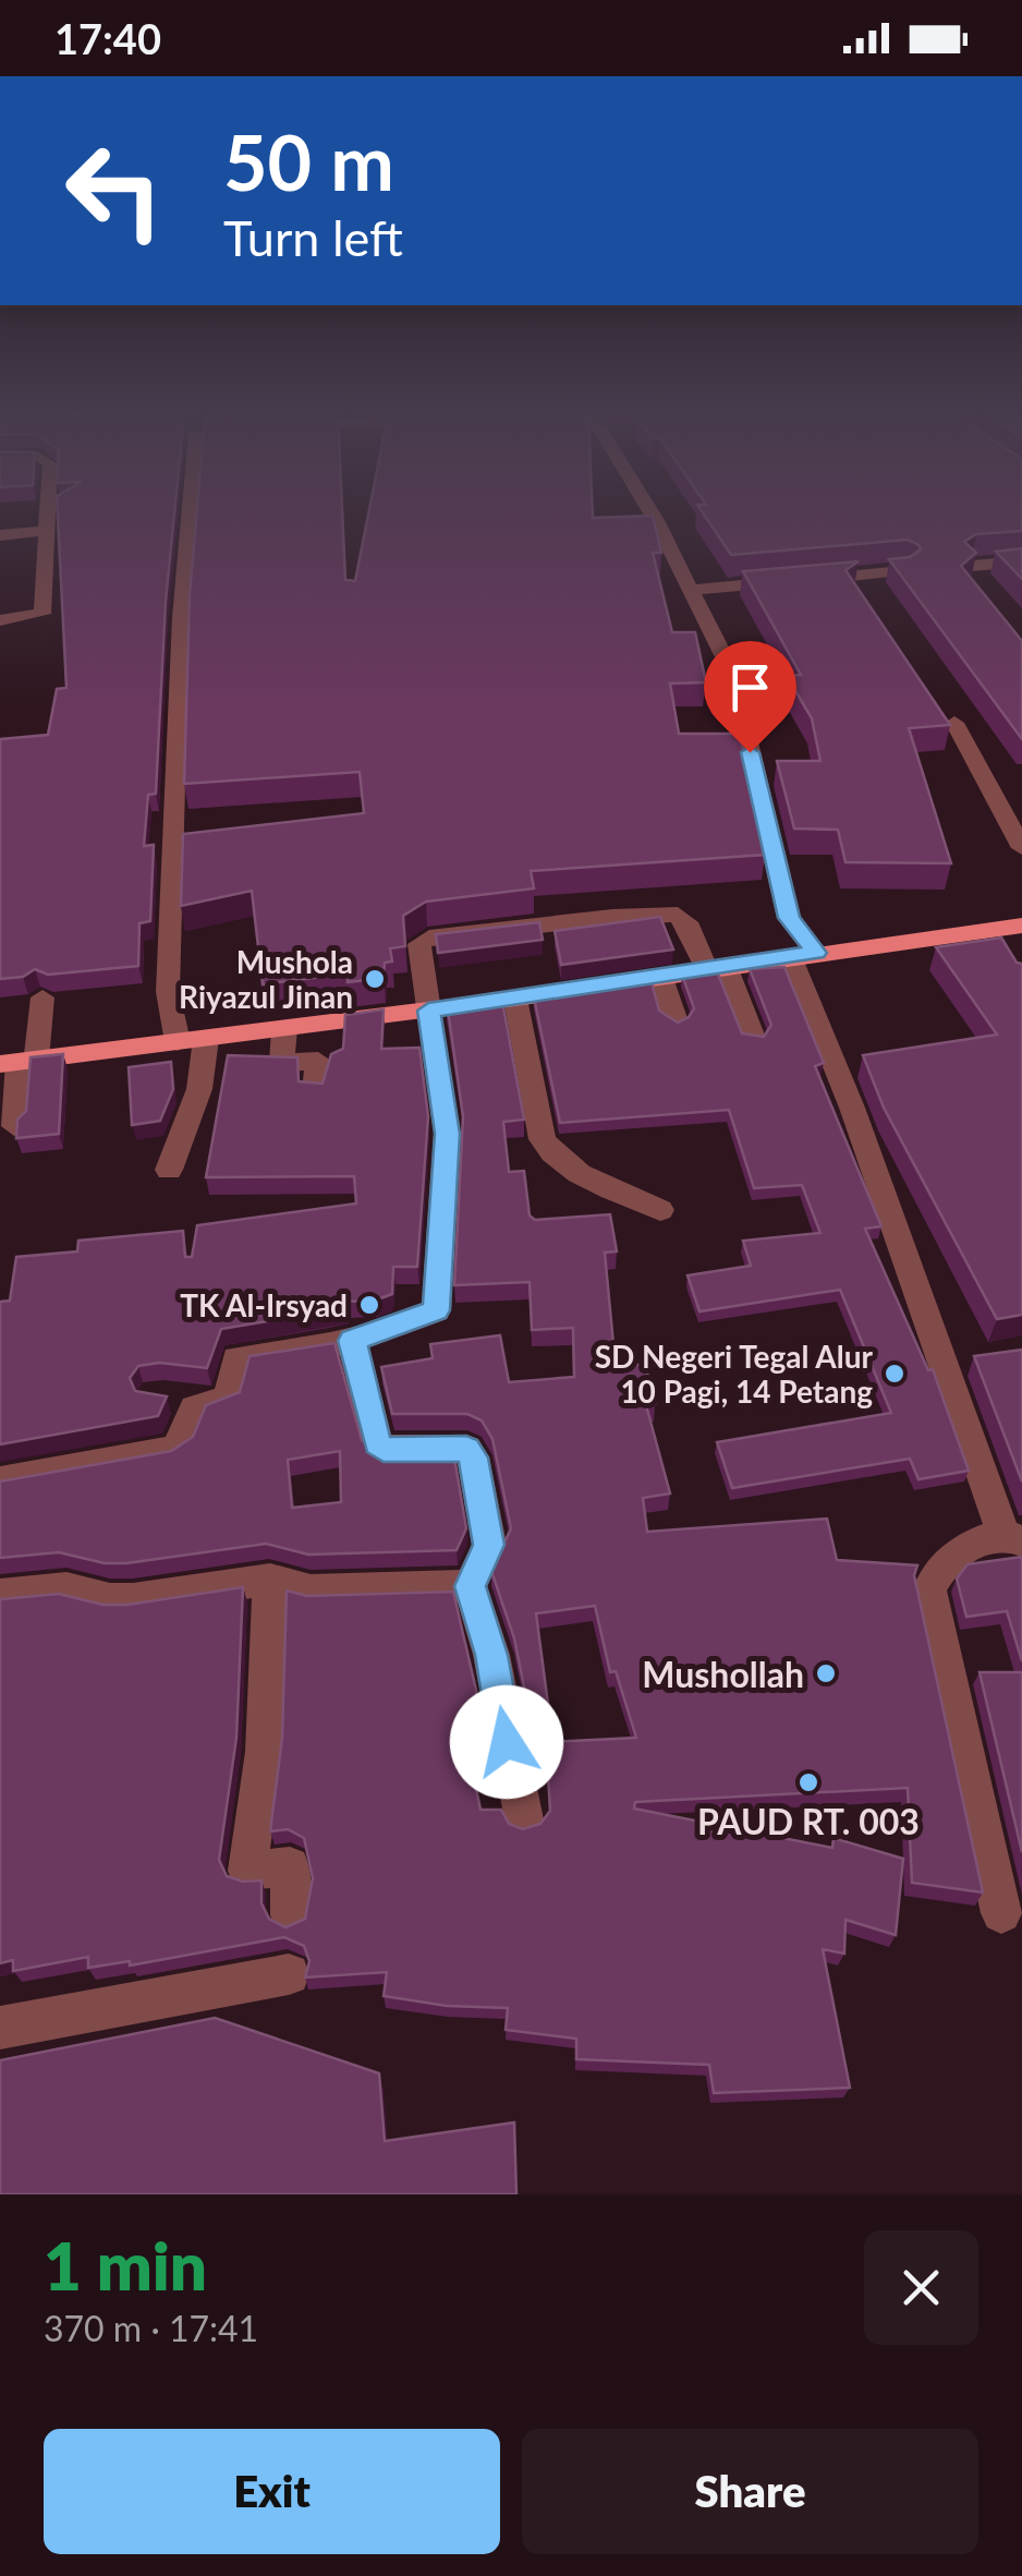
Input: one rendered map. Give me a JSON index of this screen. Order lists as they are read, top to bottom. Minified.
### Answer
{"places":["Mushola Riyazul Jinan","TK Al-Irsyad","SD Negeri Tegal Alur 10 Pagi, 14 Petang","Mushollah","PAUD RT. 003"],"page":{"status":"17:40","turn":["50 m","Turn left"],"heading":["1 min","370 m · 17:41"],"buttons":["Exit","Share"]}}
